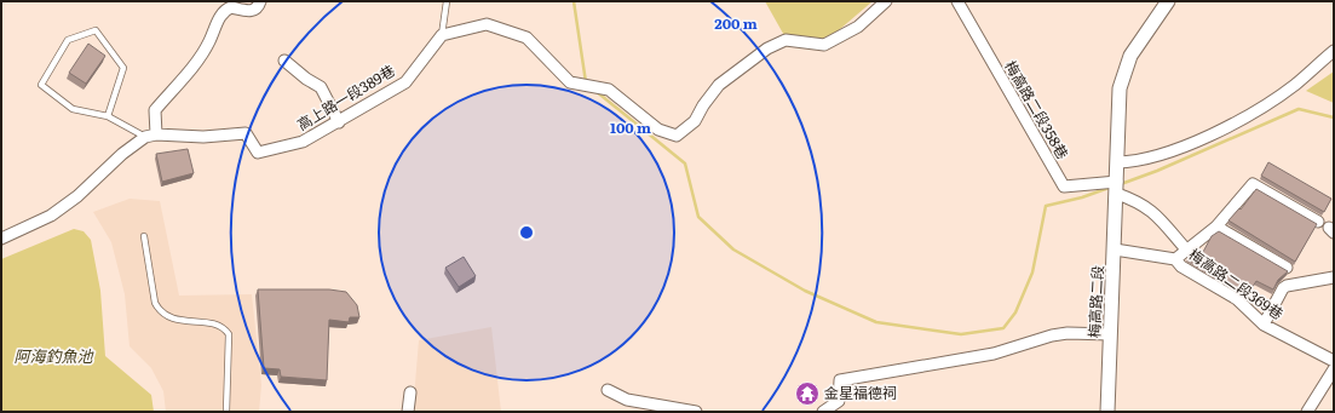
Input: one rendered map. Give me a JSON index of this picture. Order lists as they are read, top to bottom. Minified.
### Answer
{"streets":{"street":["高上路一段389巷","梅高路二段358巷","梅高路二段369巷","梅高路二段"]},"crossings":[["梅高路二段358巷","梅高路二段"],["梅高路二段369巷","梅高路二段"]],"water":["阿海釣魚池"],"places":{"temple":["金星福德祠"]},"rings":["200 m","100 m"]}
